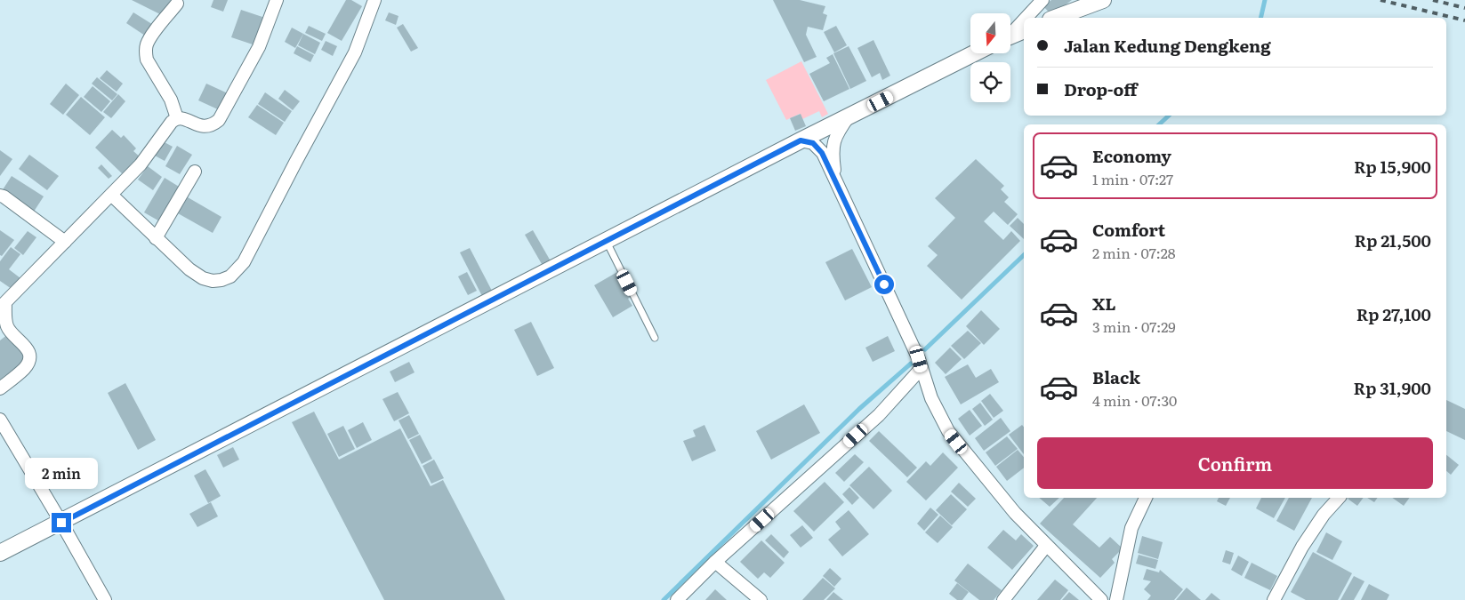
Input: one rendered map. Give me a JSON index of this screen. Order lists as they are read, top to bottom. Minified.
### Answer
{"north":"bottom","page":{"banner":["Jalan Kedung Dengkeng","Drop-off"],"list":[{"name":"Economy","note":"1 min · 07:27","value":"Rp 15,900"},{"name":"Comfort","note":"2 min · 07:28","value":"Rp 21,500"},{"name":"XL","note":"3 min · 07:29","value":"Rp 27,100"},{"name":"Black","note":"4 min · 07:30","value":"Rp 31,900"}],"buttons":"Confirm","bubble":"2 min"}}
